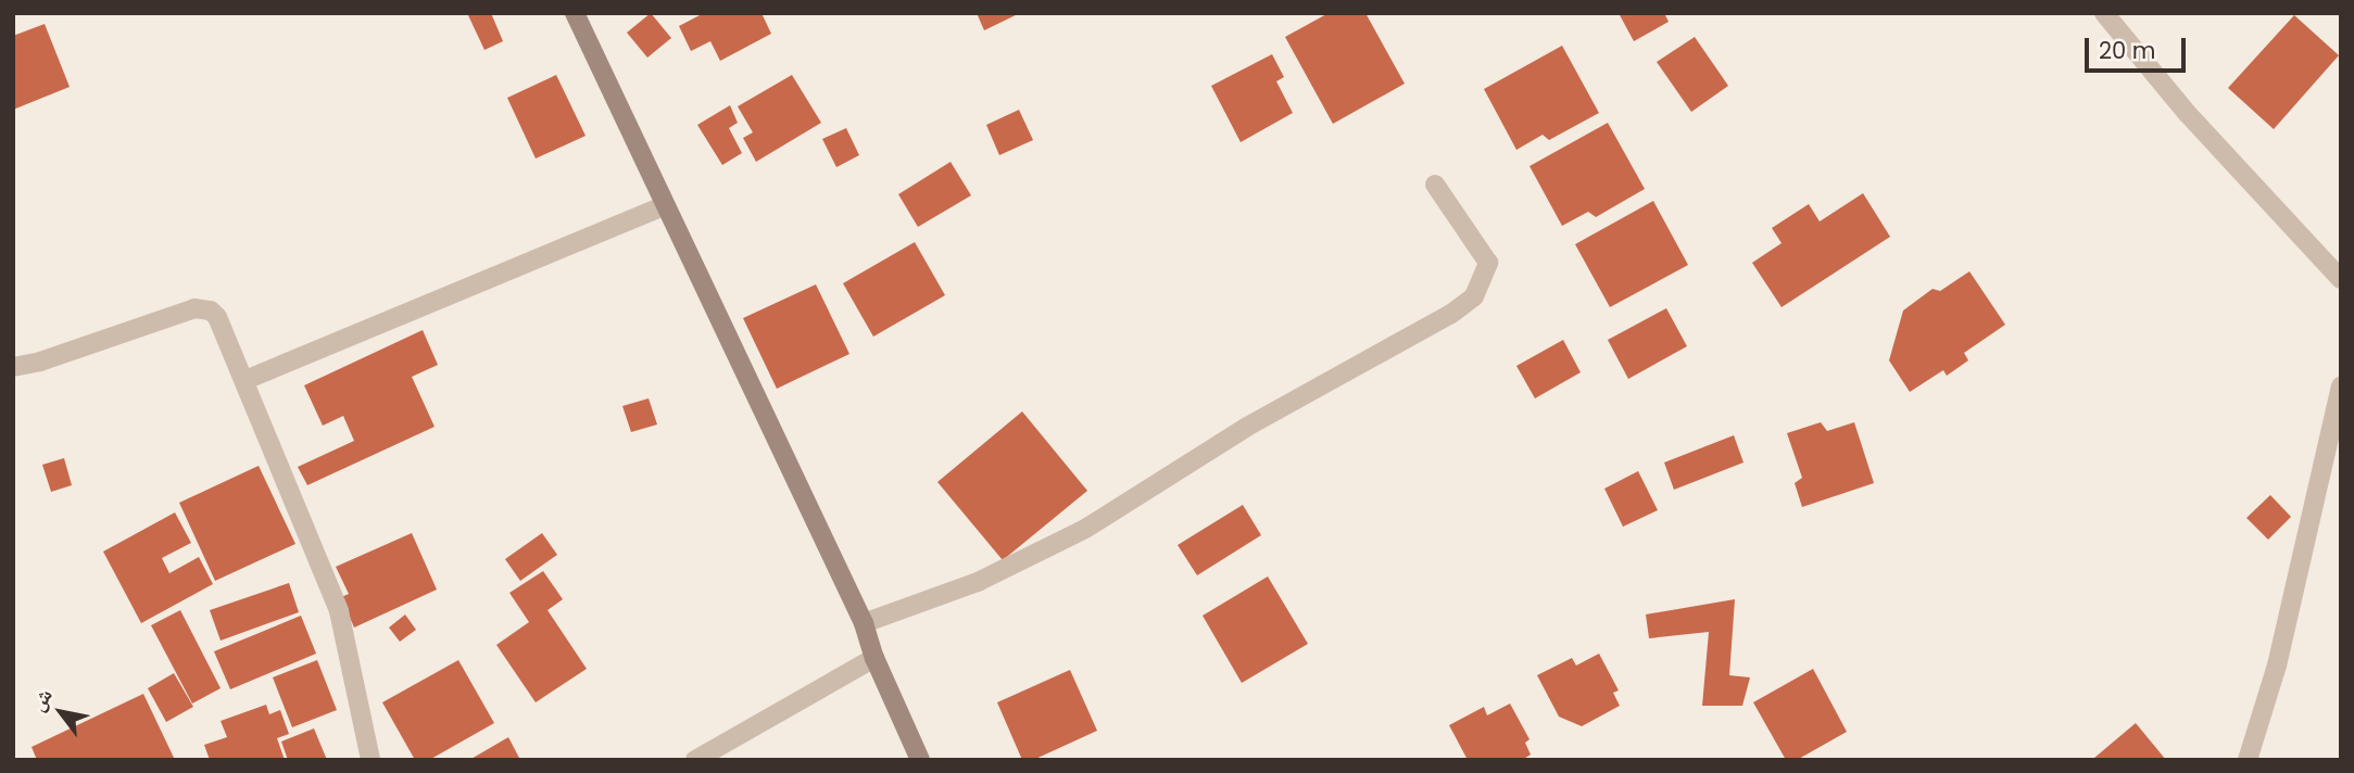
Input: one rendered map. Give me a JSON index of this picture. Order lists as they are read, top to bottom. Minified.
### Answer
{"scale_bar":"20 m","north":"top left"}
